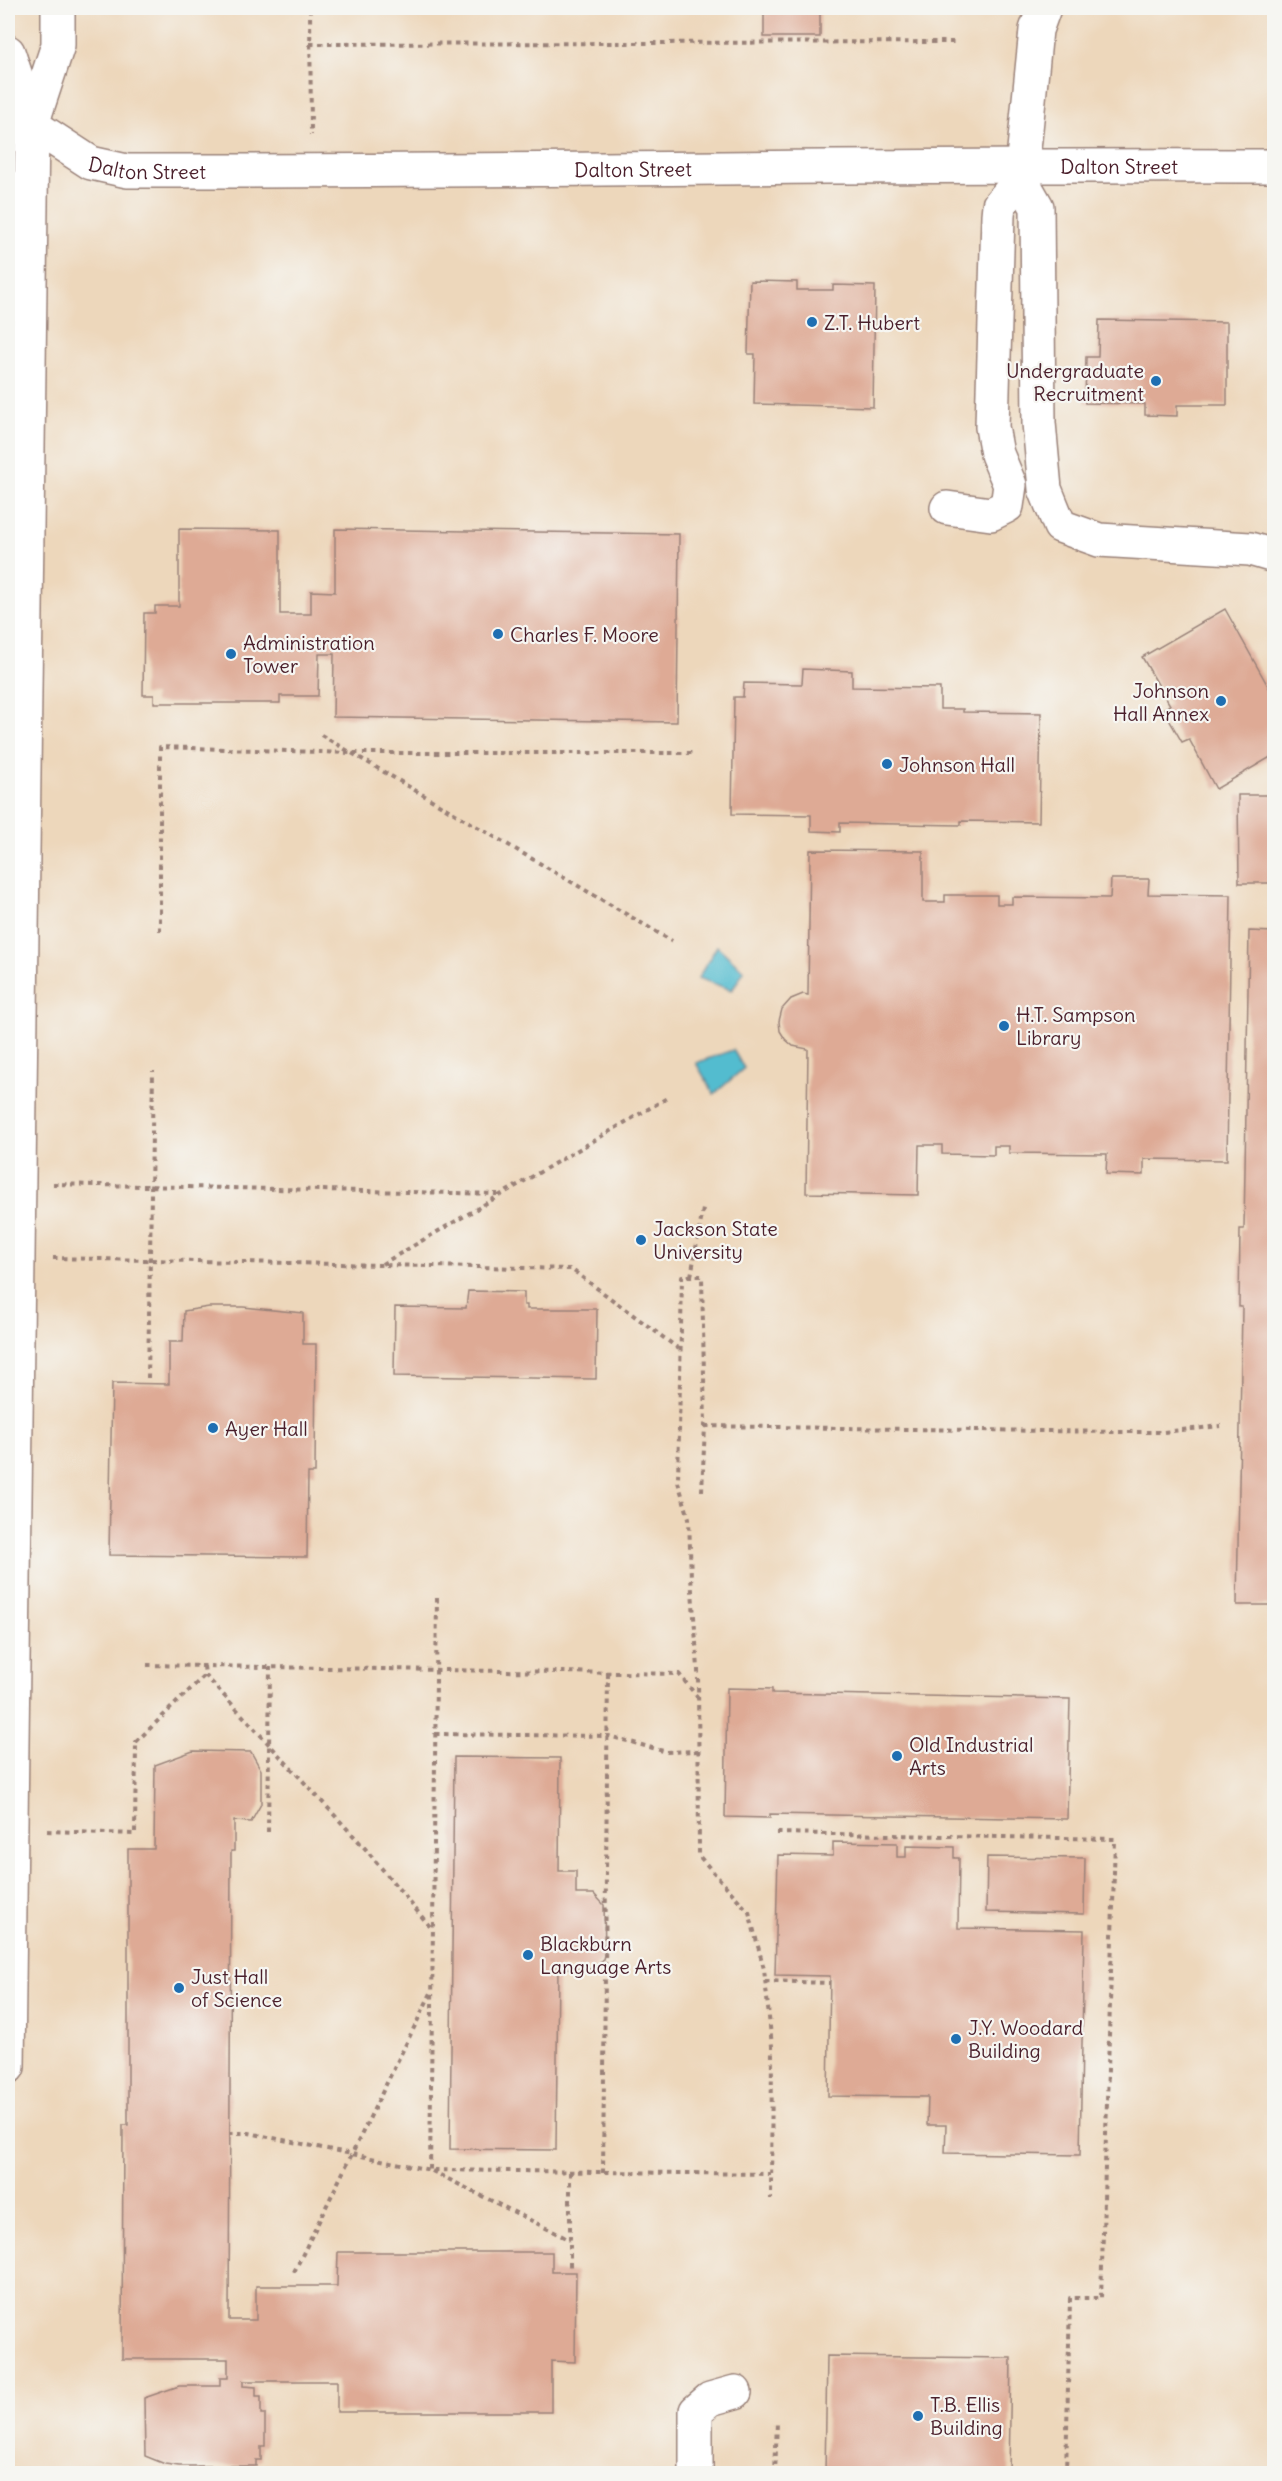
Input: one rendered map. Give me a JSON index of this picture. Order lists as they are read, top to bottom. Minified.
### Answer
{"streets":{"street":["Dalton Street"]},"places":["Z.T. Hubert","Undergraduate Recruitment","Charles F. Moore","Administration Tower","Johnson Hall Annex","Johnson Hall","H.T. Sampson Library","Jackson State University","Ayer Hall","Old Industrial Arts","Blackburn Language Arts","Just Hall of Science","J.Y. Woodard Building","T.B. Ellis Building"]}
